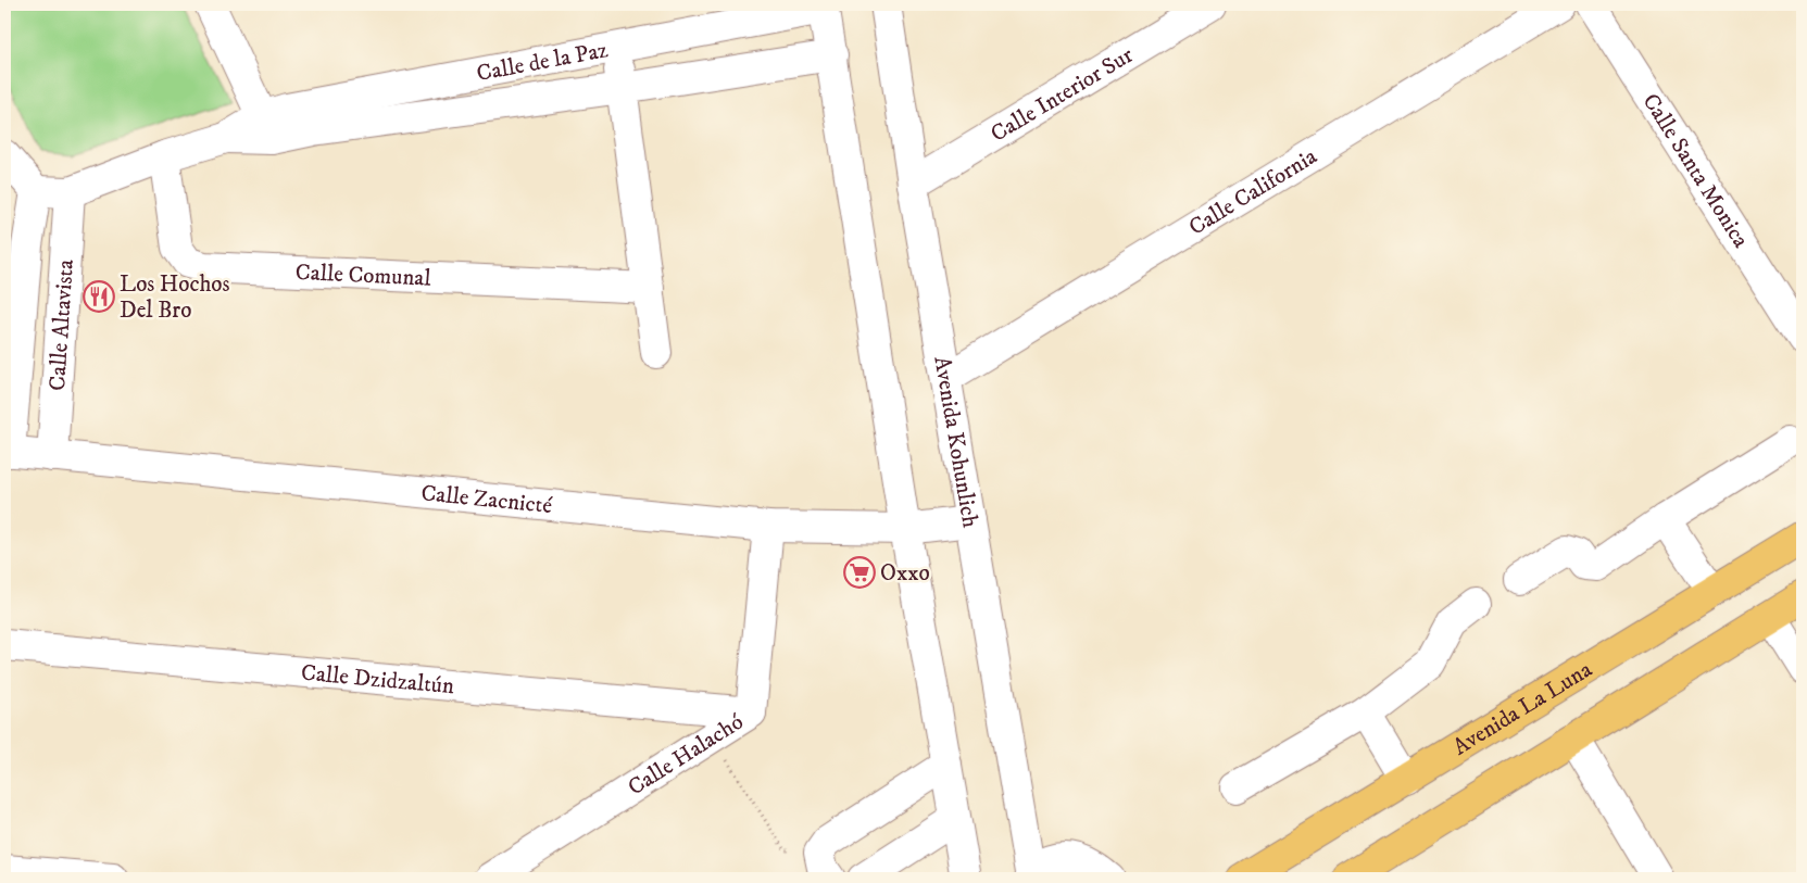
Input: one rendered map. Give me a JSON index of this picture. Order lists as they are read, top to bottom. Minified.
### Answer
{"streets":{"main road":["Avenida La Luna"],"street":["Calle de la Paz","Calle Interior Sur","Calle Santa Monica","Calle California","Calle Comunal","Calle Altavista","Avenida Kohunlich","Calle Zacnicté","Calle Dzidzaltún","Calle Halachó"]},"crossings":[["Calle de la Paz","Calle Comunal"],["Calle de la Paz","Calle Altavista"],["Calle Interior Sur","Avenida Kohunlich"],["Calle California","Avenida Kohunlich"],["Calle Altavista","Calle Zacnicté"],["Avenida Kohunlich","Calle Zacnicté"],["Calle Zacnicté","Calle Halachó"],["Calle Dzidzaltún","Calle Halachó"]],"places":{"restaurant":["Los Hochos Del Bro"],"supermarket":["Oxxo"]}}
